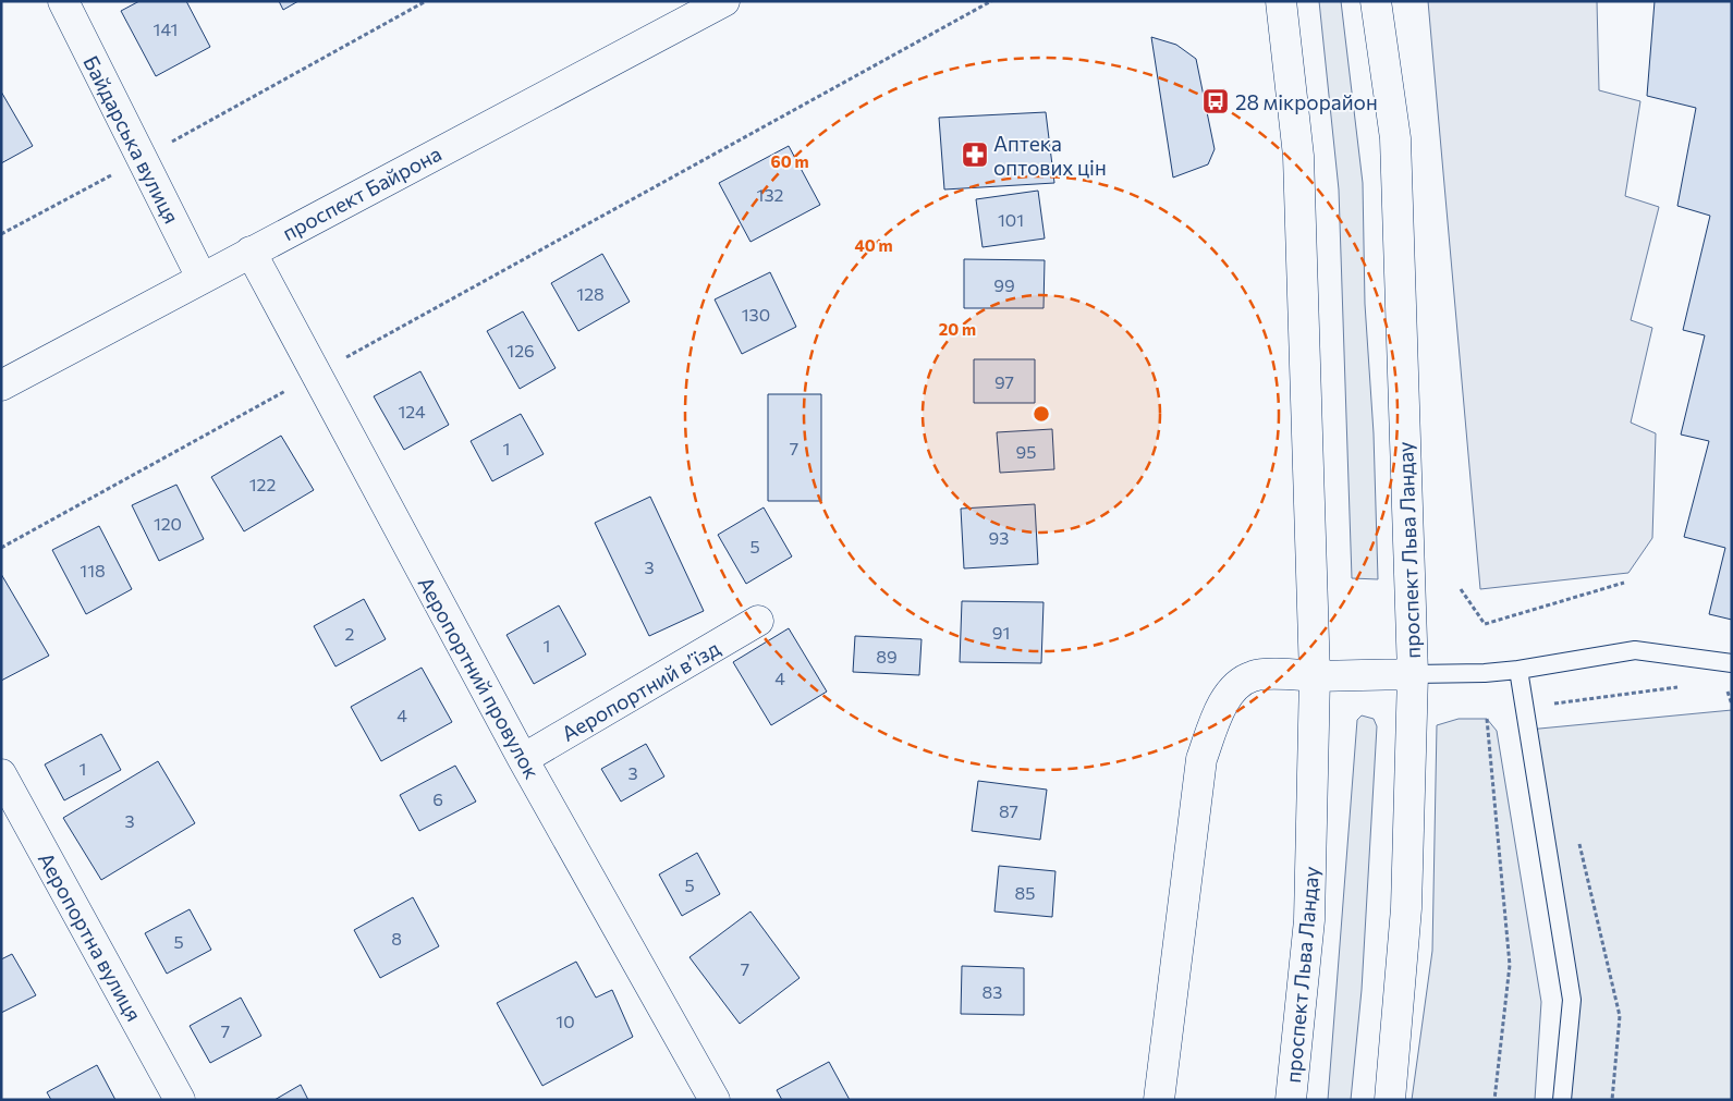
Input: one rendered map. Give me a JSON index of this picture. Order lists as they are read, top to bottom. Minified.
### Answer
{"streets":{"main road":["Байдарська вулиця","проспект Байрона","проспект Льва Ландау","Аеропортний провулок","Аеропортний в’їзд","Аеропортна вулиця"]},"crossings":[["Байдарська вулиця","проспект Байрона"],["проспект Байрона","Аеропортний провулок"],["Аеропортний провулок","Аеропортний в’їзд"]],"places":{"bus stop":["28 мікрорайон"],"pharmacy":["Аптека оптових цін"]},"house_numbers":["141","132","101","99","128","130","126","97","124","1","7","95","122","120","93","5","3","118","91","2","1","89","4","4","1","3","6","87","3","5","85","8","5","7","83","10","7"],"rings":["60 m","40 m","20 m"]}
